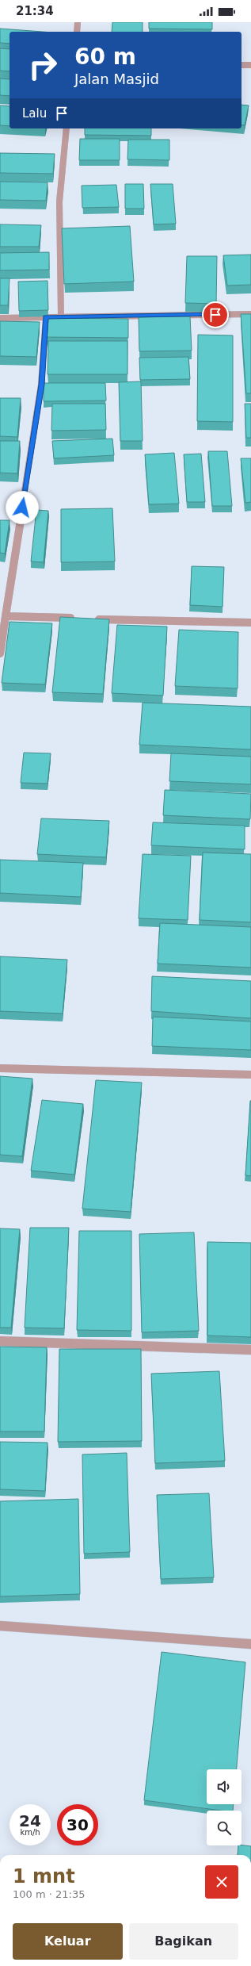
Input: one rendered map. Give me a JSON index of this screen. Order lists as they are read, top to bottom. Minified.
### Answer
{"page":{"status":"21:34","turn":["60 m","Jalan Masjid"],"then":"Lalu","speed":"24 km/h","limit":"30","heading":["1 mnt","100 m · 21:35"],"buttons":["Keluar","Bagikan"]}}
